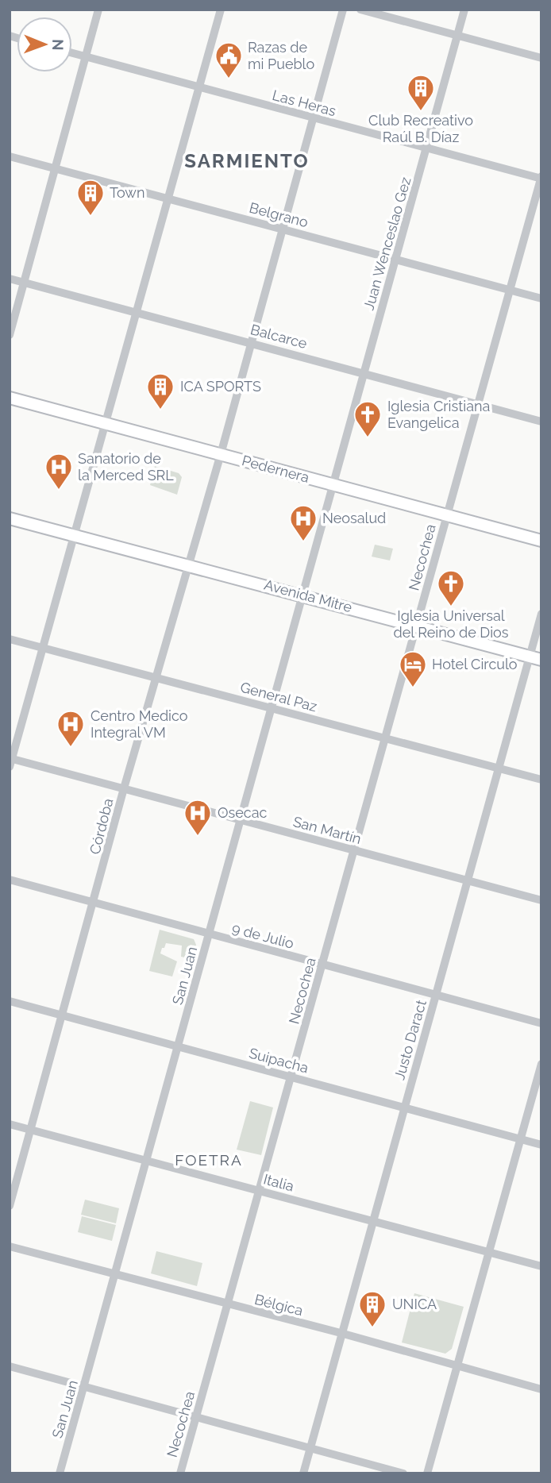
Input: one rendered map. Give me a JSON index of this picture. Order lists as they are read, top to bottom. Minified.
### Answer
{"streets":{"street":["Las Heras","Belgrano","Juan Wenceslao Gez","Balcarce","Pedernera","Necochea","Avenida Mitre","General Paz","Córdoba","San Martín","9 de Julio","San Juan","Justo Daract","Suipacha","Italia","Bélgica"]},"crossings":[["Las Heras","Juan Wenceslao Gez"],["Las Heras","Necochea"],["Las Heras","Córdoba"],["Belgrano","Juan Wenceslao Gez"],["Belgrano","Necochea"],["Belgrano","Córdoba"],["Juan Wenceslao Gez","Balcarce"],["Juan Wenceslao Gez","Pedernera"],["Juan Wenceslao Gez","San Juan"],["Balcarce","Necochea"],["Balcarce","Córdoba"],["Pedernera","Necochea"],["Pedernera","Córdoba"],["Pedernera","San Juan"],["Necochea","Avenida Mitre"],["Necochea","General Paz"],["Necochea","San Martín"],["Necochea","9 de Julio"],["Necochea","Suipacha"],["Necochea","Italia"],["Necochea","Bélgica"],["Avenida Mitre","Córdoba"],["Avenida Mitre","San Juan"],["Avenida Mitre","Justo Daract"],["General Paz","Córdoba"],["General Paz","San Juan"],["General Paz","Justo Daract"],["Córdoba","San Martín"],["Córdoba","9 de Julio"],["Córdoba","Suipacha"],["Córdoba","Italia"],["San Martín","San Juan"],["San Martín","Justo Daract"],["9 de Julio","San Juan"],["9 de Julio","Justo Daract"],["San Juan","Suipacha"],["San Juan","Italia"],["San Juan","Bélgica"],["Justo Daract","Suipacha"],["Justo Daract","Italia"],["Justo Daract","Bélgica"]],"districts":["SARMIENTO","FOETRA"],"places":{"public building":["Razas de mi Pueblo"],"building":["Club Recreativo Raúl B. Díaz","Town","ICA SPORTS","UNICA"],"church":["Iglesia Cristiana Evangelica","Iglesia Universal del Reino de Dios"],"hospital":["Sanatorio de la Merced SRL","Neosalud","Centro Medico Integral VM","Osecac"],"hotel":["Hotel Circulo"]},"north":"right"}
